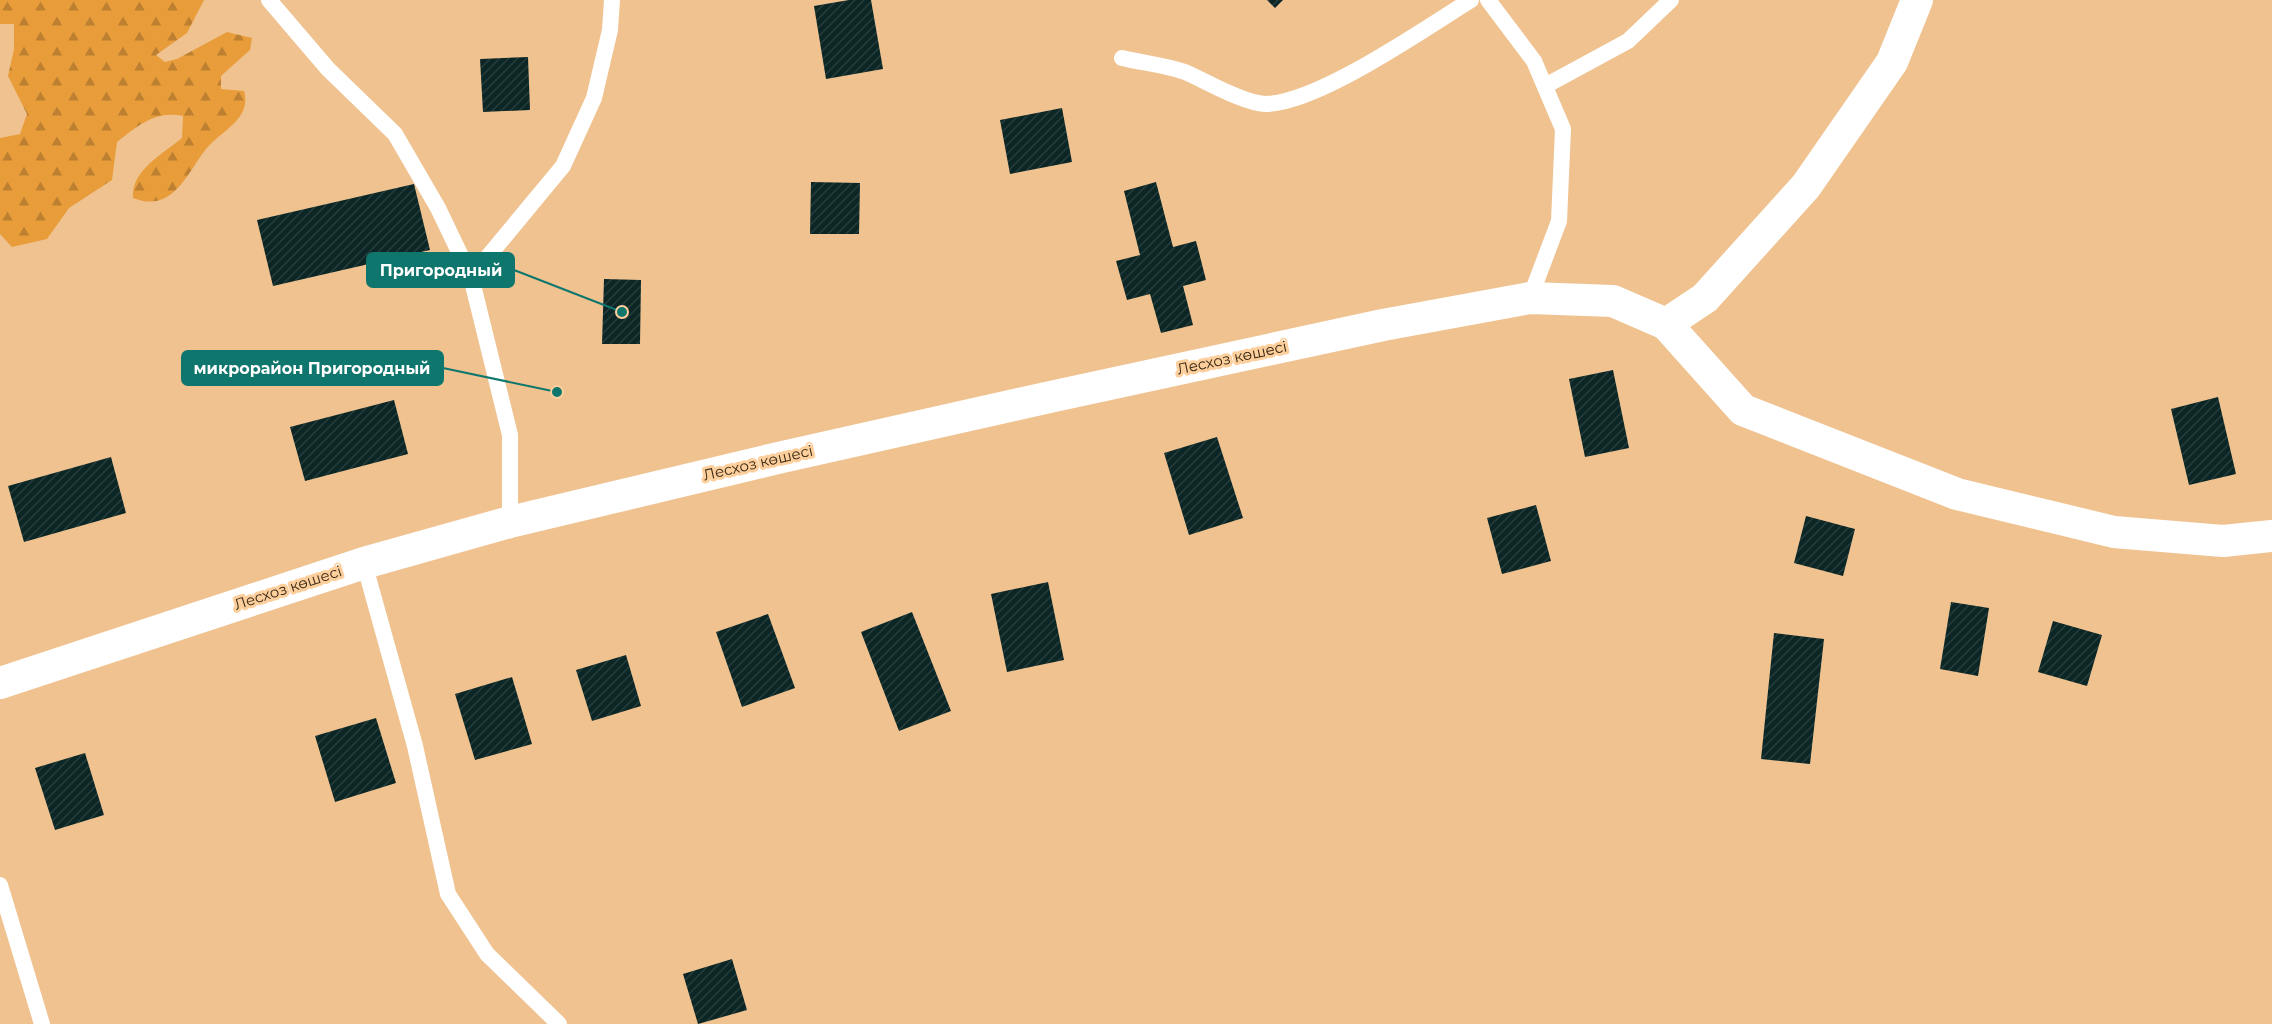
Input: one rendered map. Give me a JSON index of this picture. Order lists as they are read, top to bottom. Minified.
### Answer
{"streets":{"street":["Лесхоз көшесі"]},"places":["Пригородный","микрорайон Пригородный"]}
